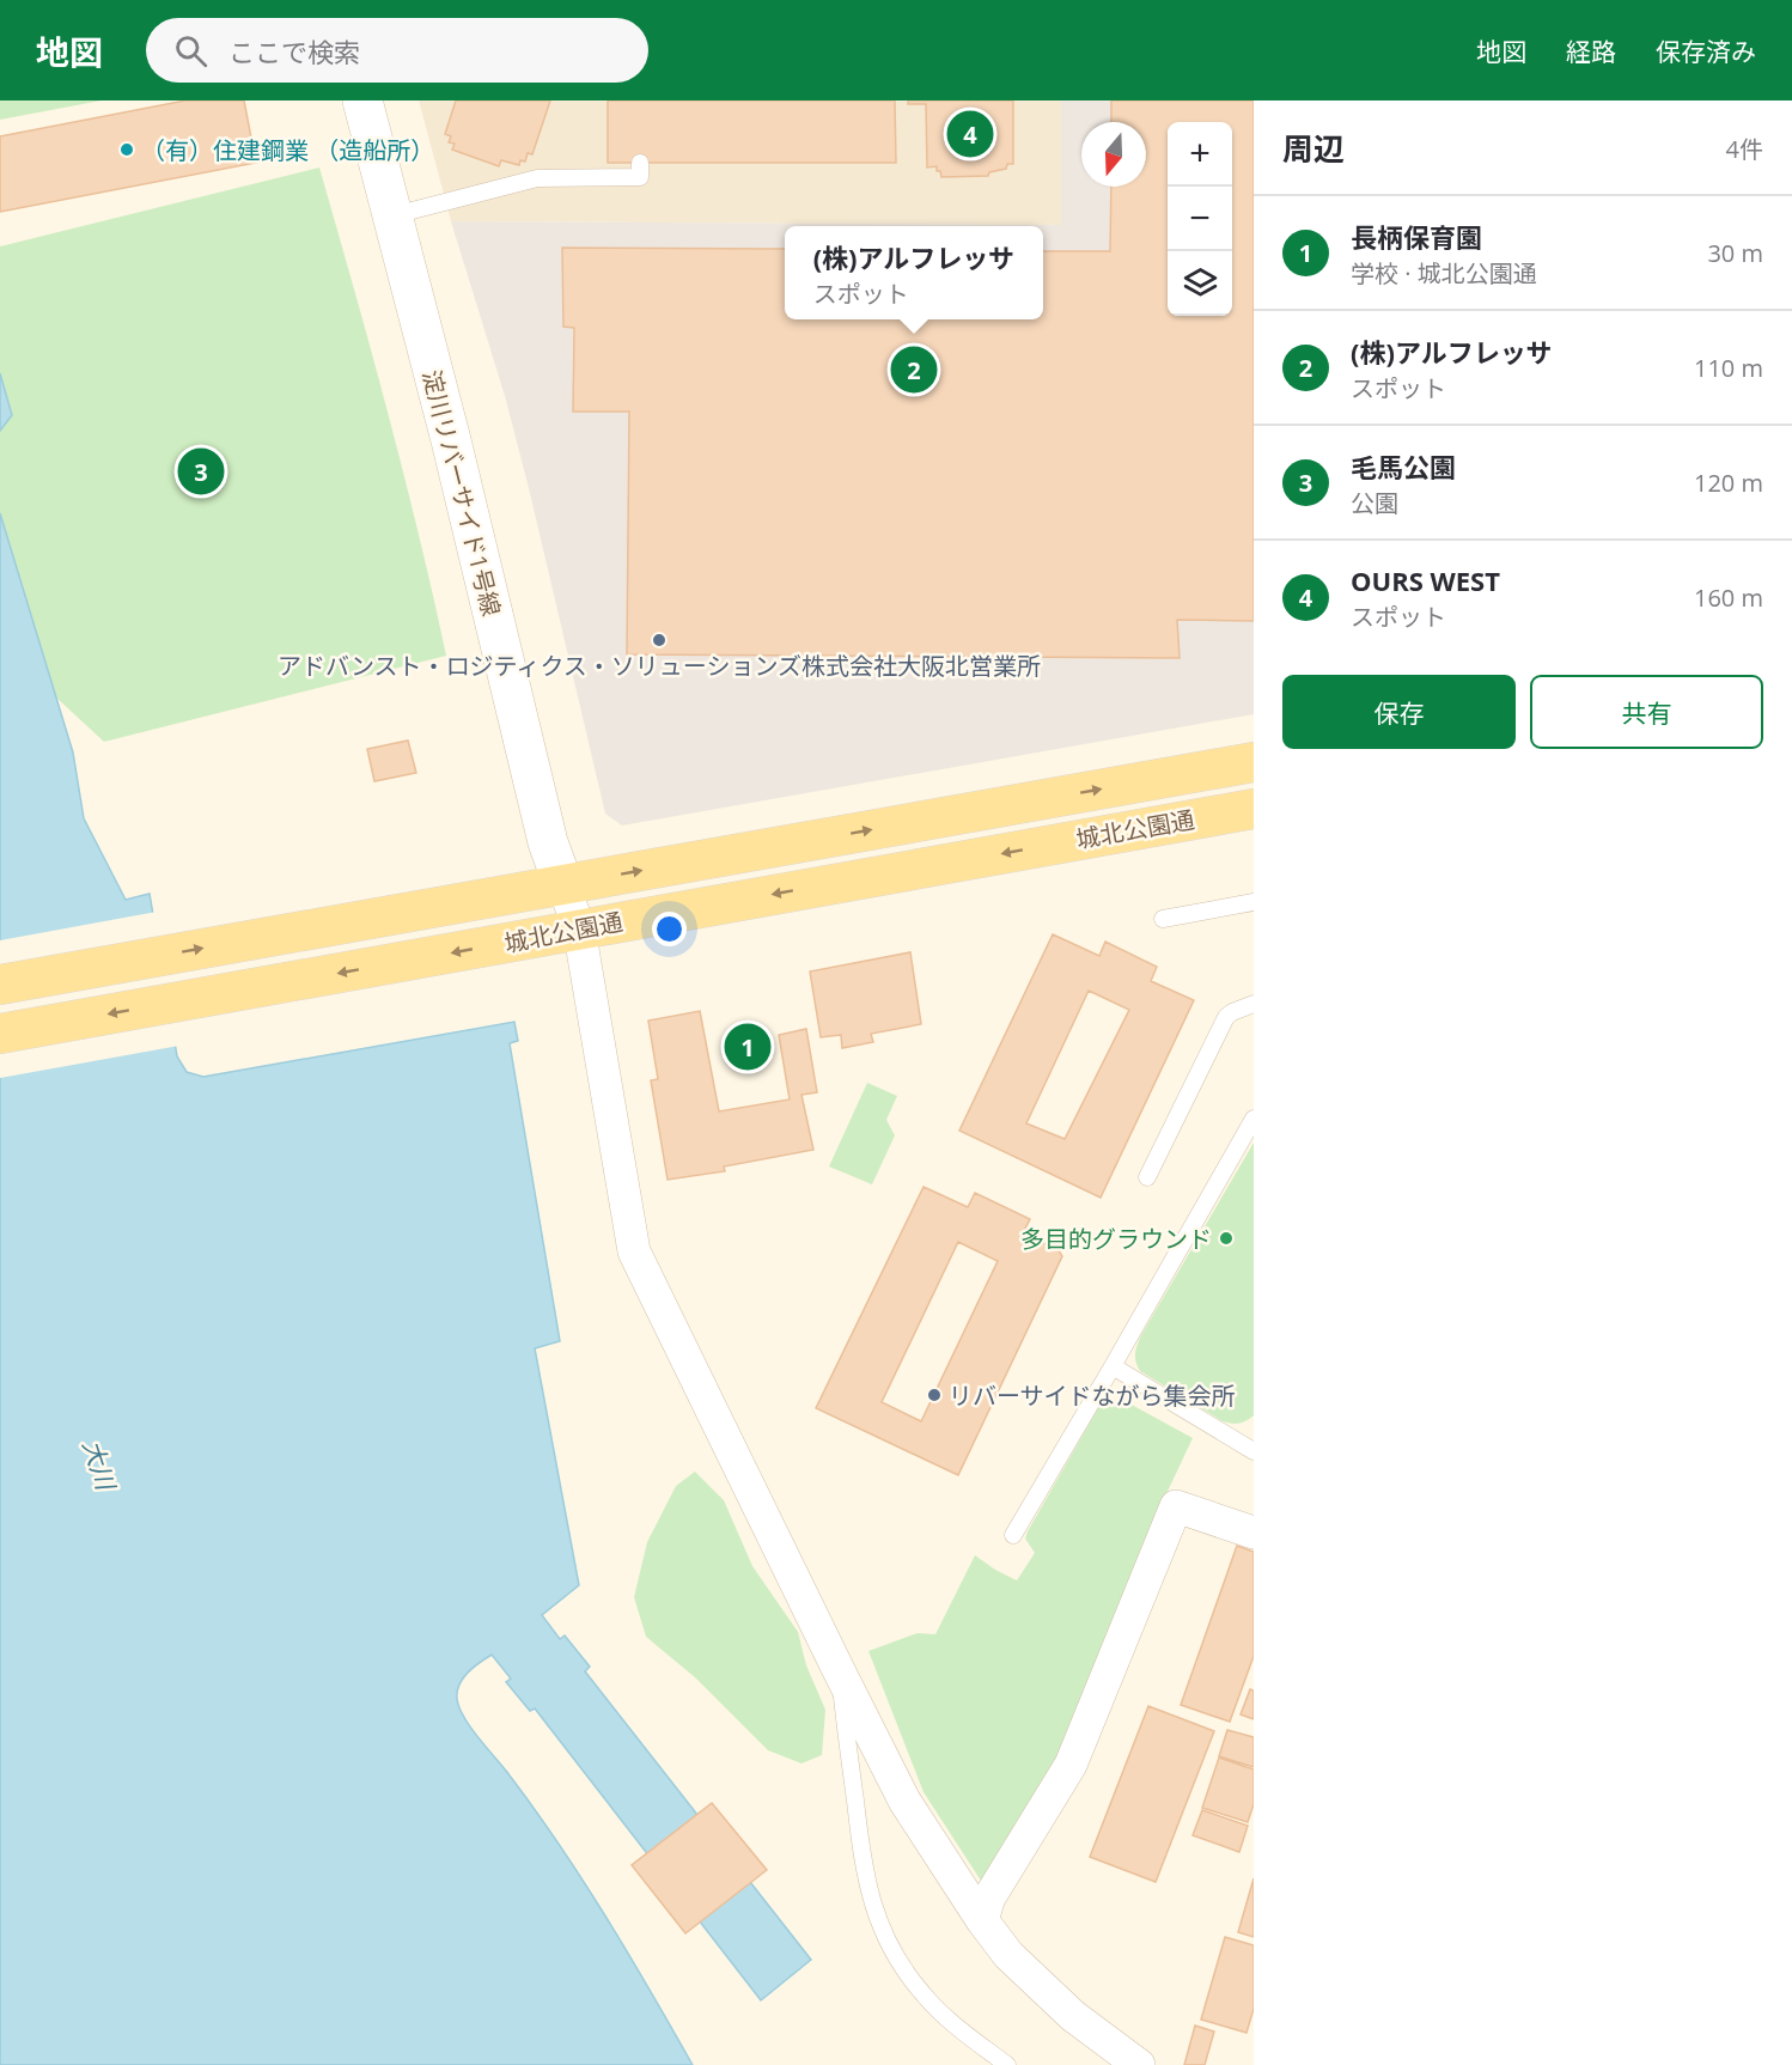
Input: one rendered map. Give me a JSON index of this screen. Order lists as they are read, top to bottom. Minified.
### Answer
{"streets":{"main road":["城北公園通"],"street":["淀川リバーサイド1号線"]},"crossings":[["淀川リバーサイド1号線","城北公園通"]],"water":["大川"],"places":["（有）住建鋼業 （造船所）","アドバンスト・ロジティクス・ソリューションズ株式会社大阪北営業所","多目的グラウンド","リバーサイドながら集会所"],"north":"bottom","page":{"header":"地図","search":"ここで検索","nav":["地図","経路","保存済み"],"heading":["周辺","4件"],"pins":["4","2","3","1"],"map_buttons":["+","−"],"list":[{"mark":"1","name":"長柄保育園","note":"学校 · 城北公園通","value":"30 m"},{"mark":"2","name":"(株)アルフレッサ","note":"スポット","value":"110 m"},{"mark":"3","name":"毛馬公園","note":"公園","value":"120 m"},{"mark":"4","name":"OURS WEST","note":"スポット","value":"160 m"}],"popup":["(株)アルフレッサ","スポット"],"buttons":["保存","共有"]}}
